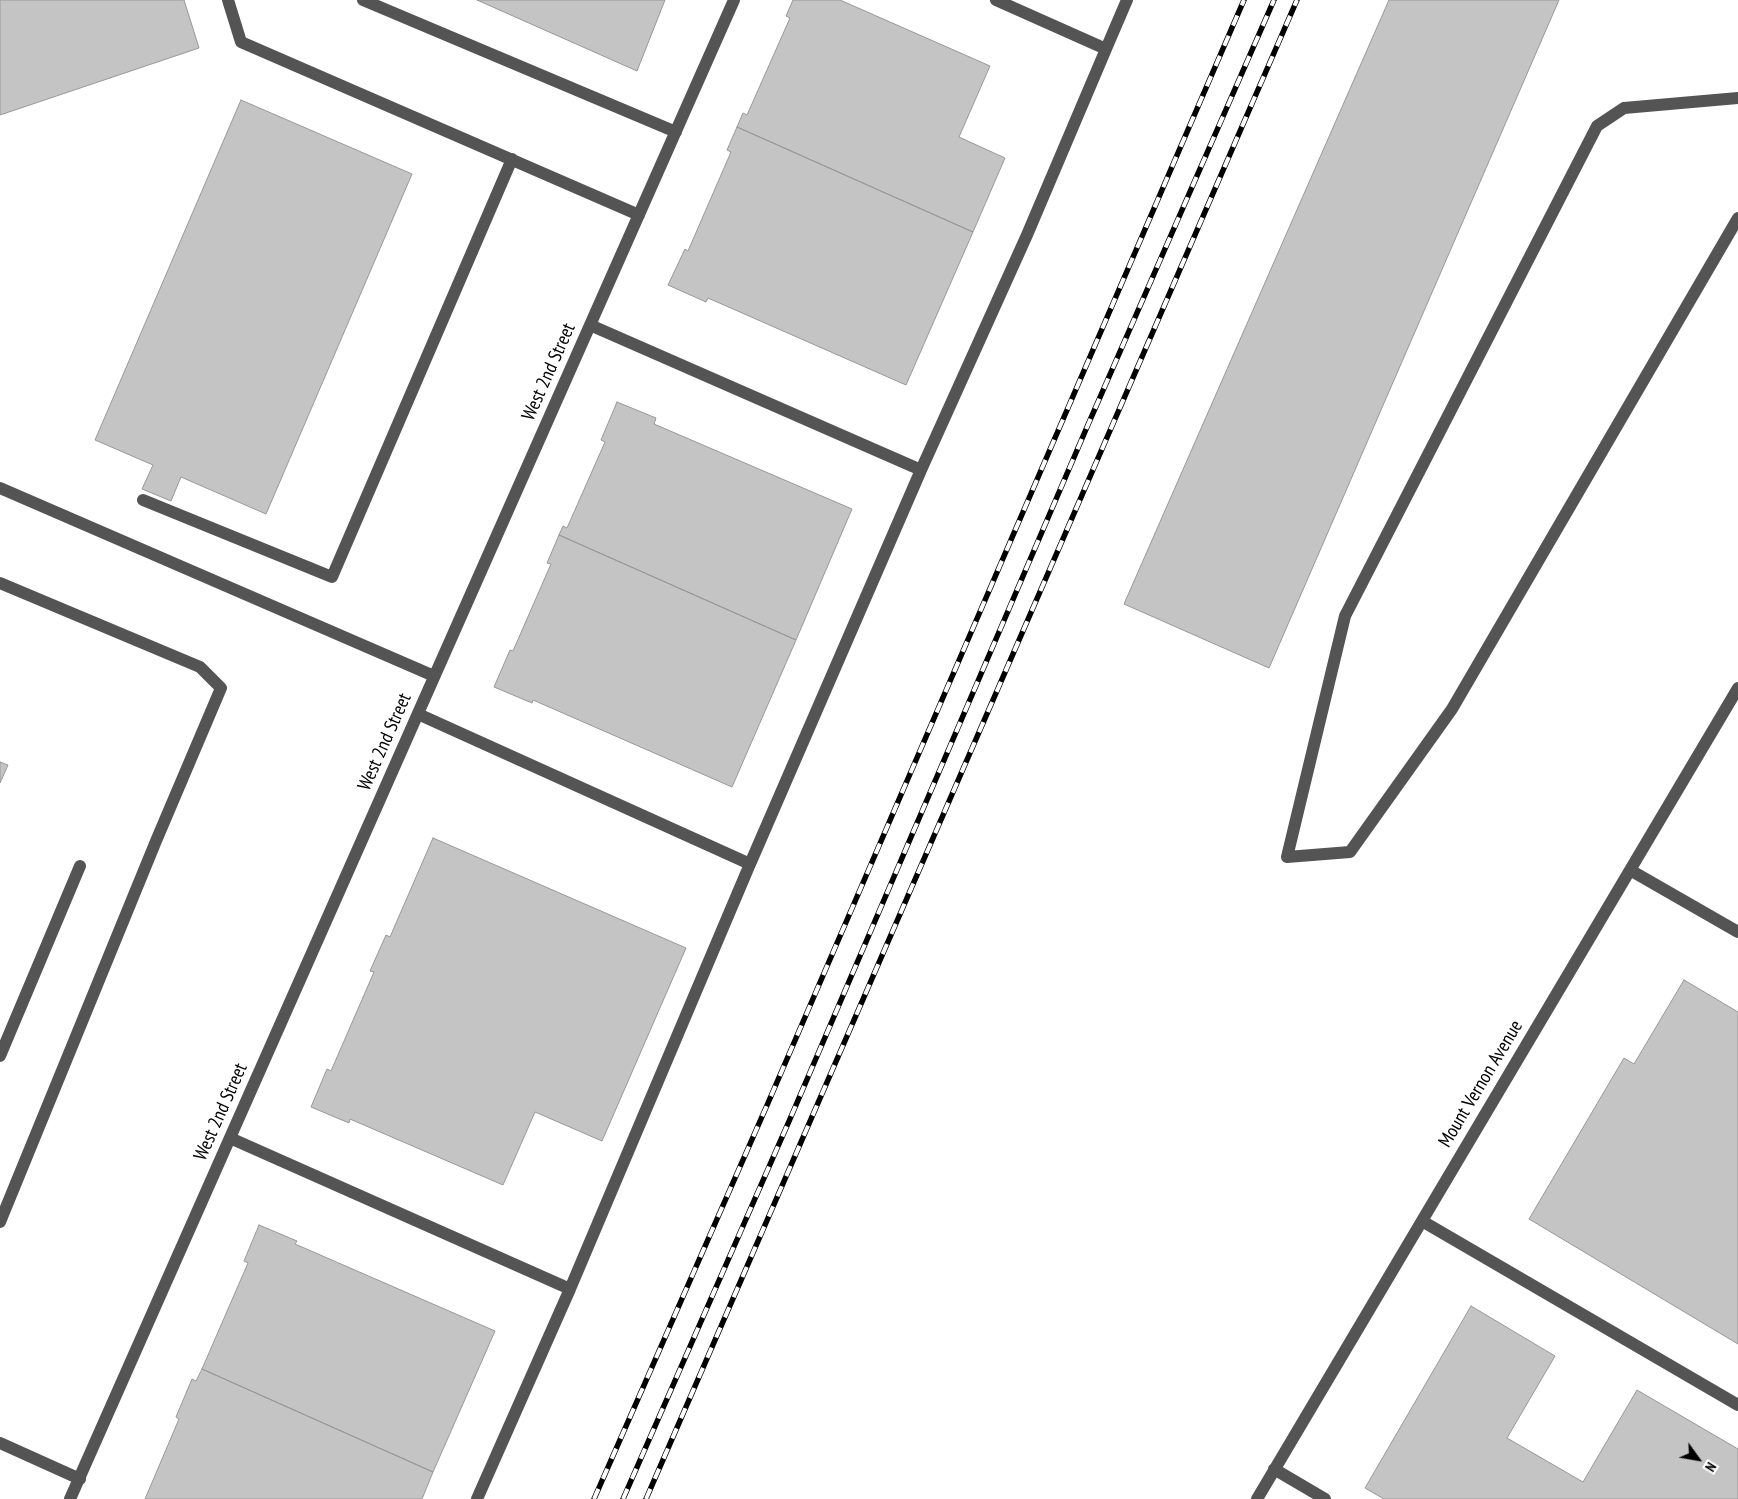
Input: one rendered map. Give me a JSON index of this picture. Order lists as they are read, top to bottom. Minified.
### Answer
{"streets":{"street":["West 2nd Street","Mount Vernon Avenue"]},"north":"bottom right"}
